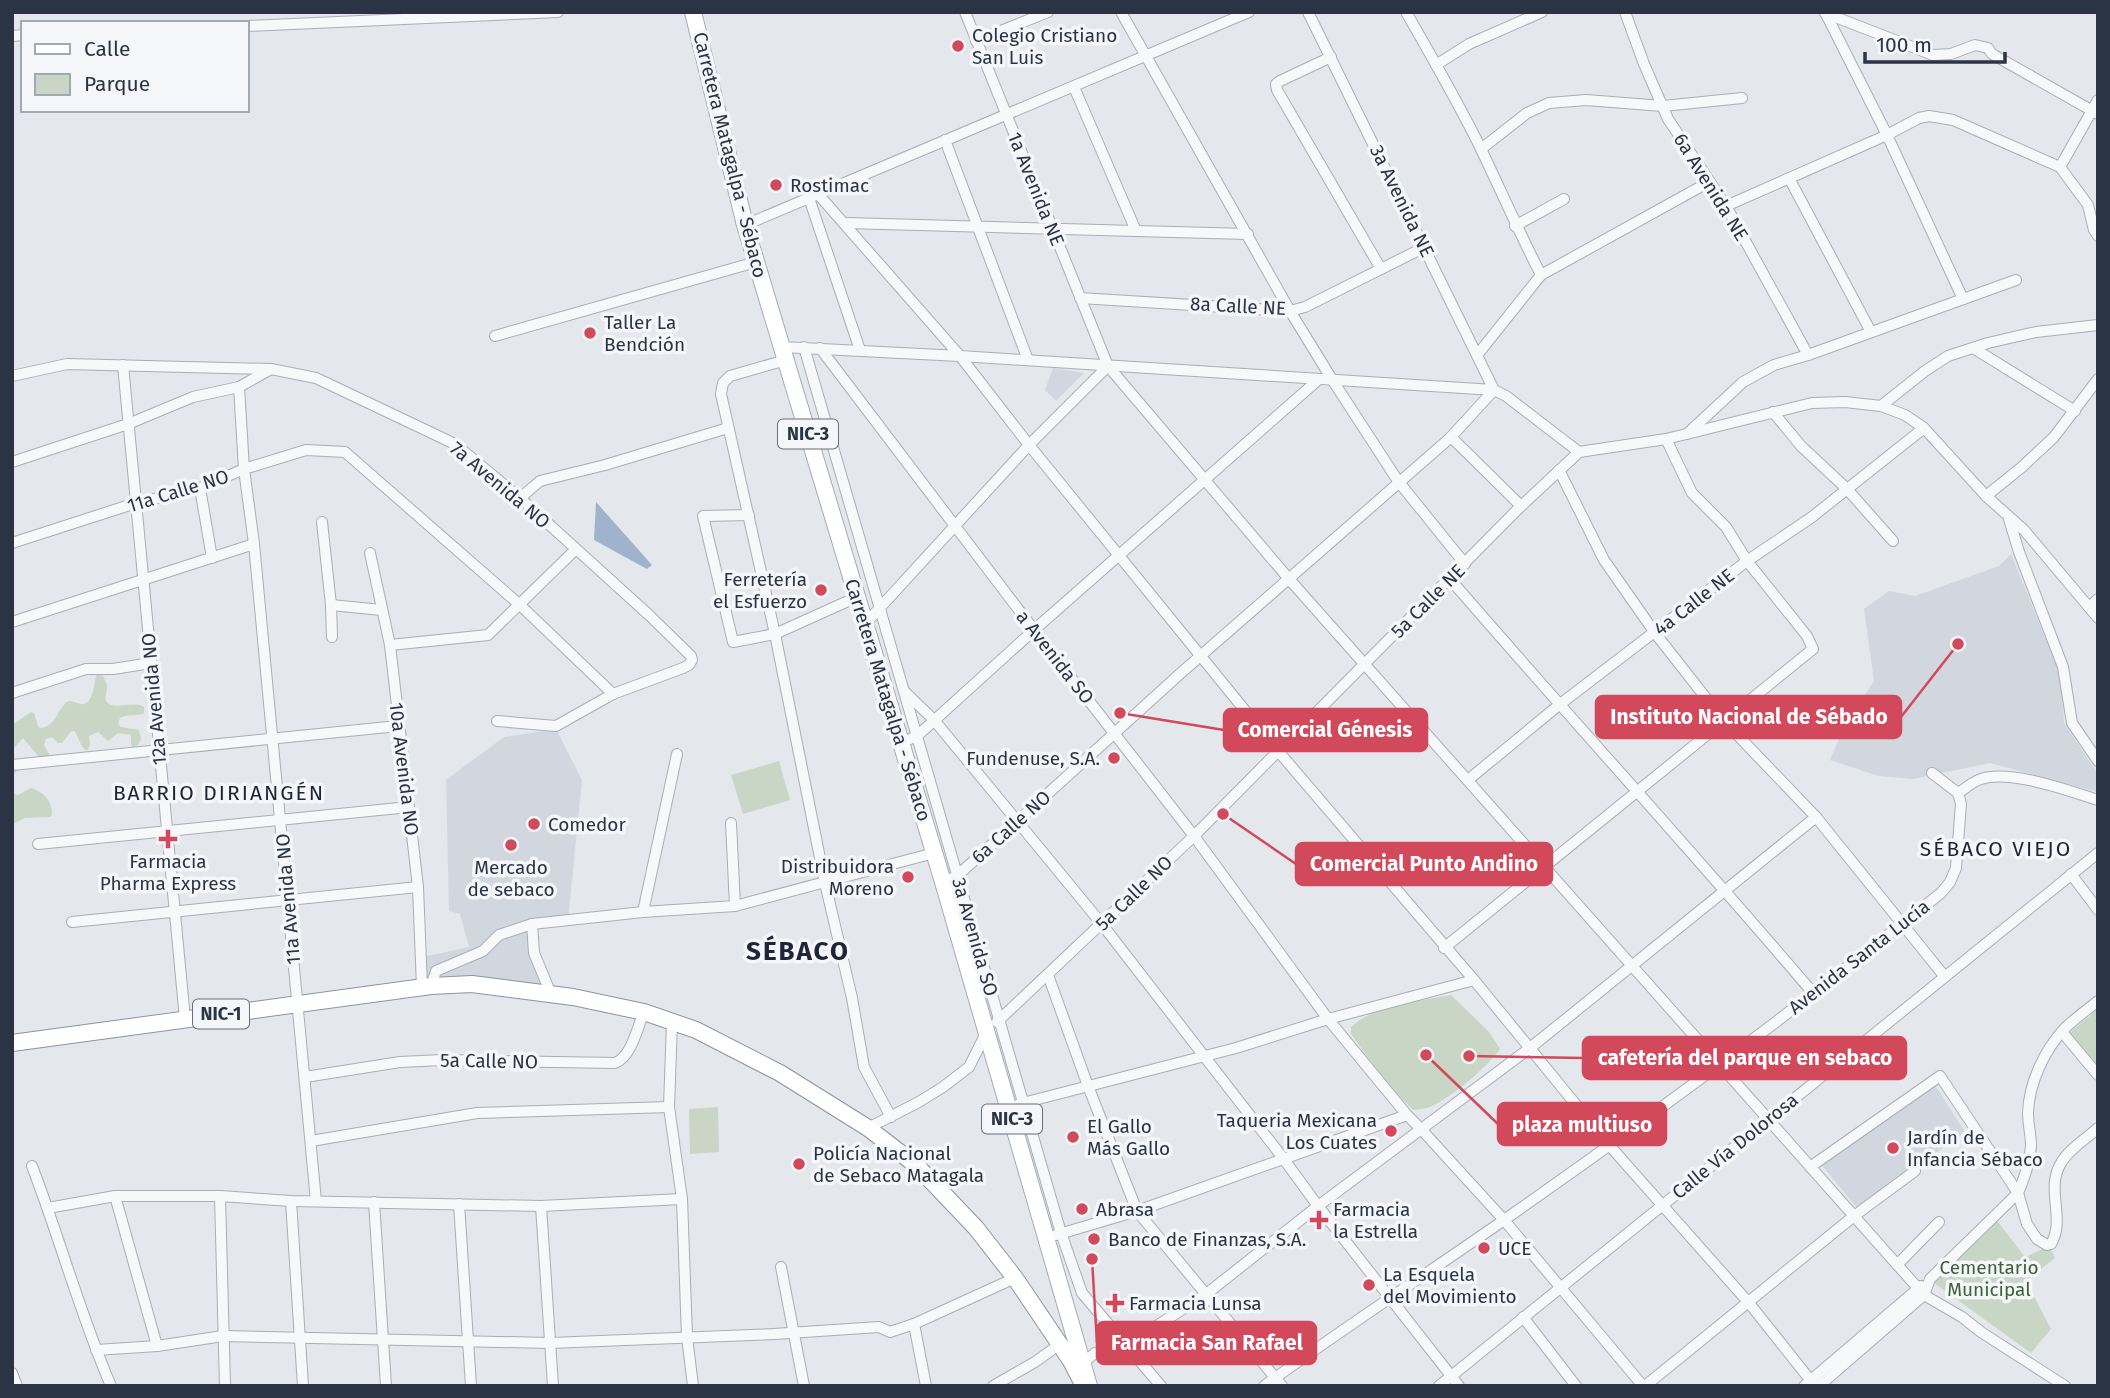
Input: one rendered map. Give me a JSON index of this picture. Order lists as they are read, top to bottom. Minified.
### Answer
{"streets":{"main road":["Carretera Matagalpa - Sébaco","NIC-3","NIC-1"],"street":["6a Avenida NE","1a Avenida NE","3a Avenida NE","8a Calle NE","7a Avenida NO","11a Calle NO","5a Calle NE","4a Calle NE","a Avenida SO","12a Avenida NO","10a Avenida NO","6a Calle NO","5a Calle NO","11a Avenida NO","3a Avenida SO","Avenida Santa Lucía","Calle Vía Dolorosa"]},"crossings":[["Carretera Matagalpa - Sébaco","6a Calle NO"],["Carretera Matagalpa - Sébaco","5a Calle NO"],["Carretera Matagalpa - Sébaco","3a Avenida SO"],["Carretera Matagalpa - Sébaco","NIC-1"],["1a Avenida NE","8a Calle NE"],["1a Avenida NE","5a Calle NE"],["1a Avenida NE","4a Calle NE"],["1a Avenida NE","6a Calle NO"],["1a Avenida NE","Avenida Santa Lucía"],["3a Avenida NE","8a Calle NE"],["3a Avenida NE","6a Calle NO"],["7a Avenida NO","12a Avenida NO"],["11a Calle NO","12a Avenida NO"],["11a Calle NO","11a Avenida NO"],["5a Calle NE","5a Calle NO"],["a Avenida SO","6a Calle NO"],["a Avenida SO","5a Calle NO"],["a Avenida SO","Avenida Santa Lucía"],["a Avenida SO","Calle Vía Dolorosa"],["12a Avenida NO","NIC-1"],["10a Avenida NO","NIC-1"],["6a Calle NO","3a Avenida SO"],["5a Calle NO","11a Avenida NO"],["5a Calle NO","3a Avenida SO"],["5a Calle NO","NIC-1"],["11a Avenida NO","NIC-1"]],"districts":["BARRIO DIRIANGÉN","SÉBACO VIEJO","SÉBACO"],"parks":["Cementario Municipal"],"places":{"other":["Colegio Cristiano San Luis","Rostimac","Taller La Bendción","Ferretería el Esfuerzo","Instituto Nacional de Sébado","Comercial Génesis","Fundenuse, S.A.","Comercial Punto Andino","Comedor","Mercado de sebaco","Distribuidora Moreno","plaza multiuso","cafetería del parque en sebaco","Taqueria Mexicana Los Cuates","El Gallo Más Gallo","Jardín de Infancia Sébaco","Policía Nacional de Sebaco Matagala","Abrasa","Banco de Finanzas, S.A.","UCE","Farmacia San Rafael","La Esquela del Movimiento"],"health":["Farmacia Pharma Express","Farmacia la Estrella","Farmacia Lunsa"]},"legend":["Calle","Parque"],"scale_bar":"100 m"}
